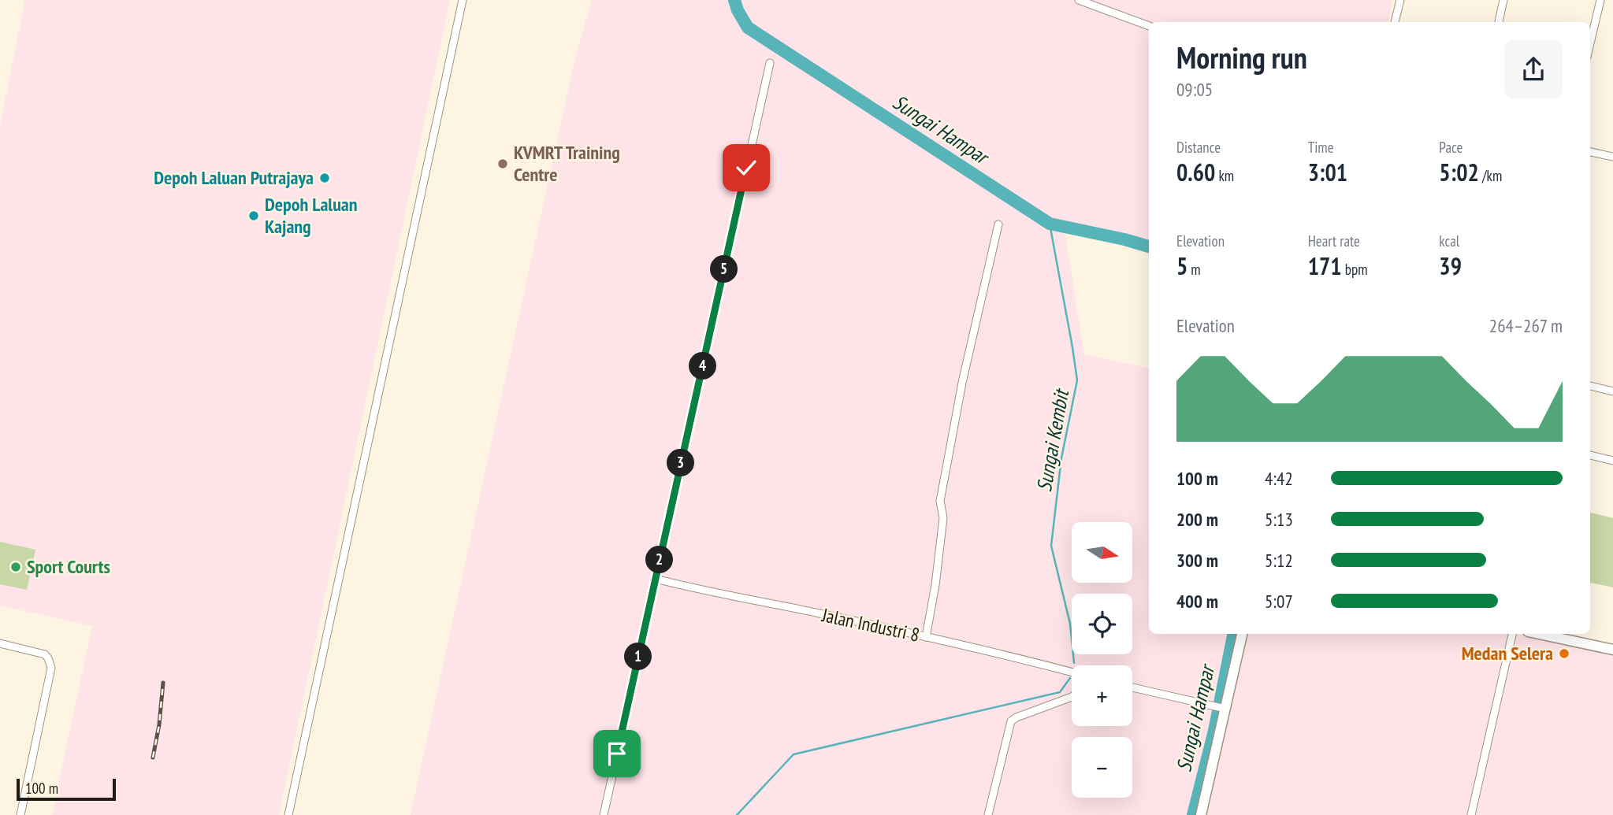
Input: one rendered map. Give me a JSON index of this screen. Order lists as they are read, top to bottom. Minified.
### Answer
{"streets":{"street":["Jalan Industri 8"]},"water":["Sungai Hampar","Sungai Kembit"],"places":["KVMRT Training Centre","Depoh Laluan Putrajaya","Depoh Laluan Kajang","Sport Courts","Medan Selera"],"scale_bar":"100 m","north":"right","page":{"heading":["Morning run","09:05"],"stats":[["Distance","0.60 km"],["Time","3:01"],["Pace","5:02 /km"],["Elevation","5 m"],["Heart rate","171 bpm"],["kcal","39"]],"pins":["5","4","3","2","1"],"chart":["Elevation","264–267 m"],"list":[{"name":"100 m","note":"4:42"},{"name":"200 m","note":"5:13"},{"name":"300 m","note":"5:12"},{"name":"400 m","note":"5:07"}],"map_buttons":["+","−"],"scale":"100 m"}}
